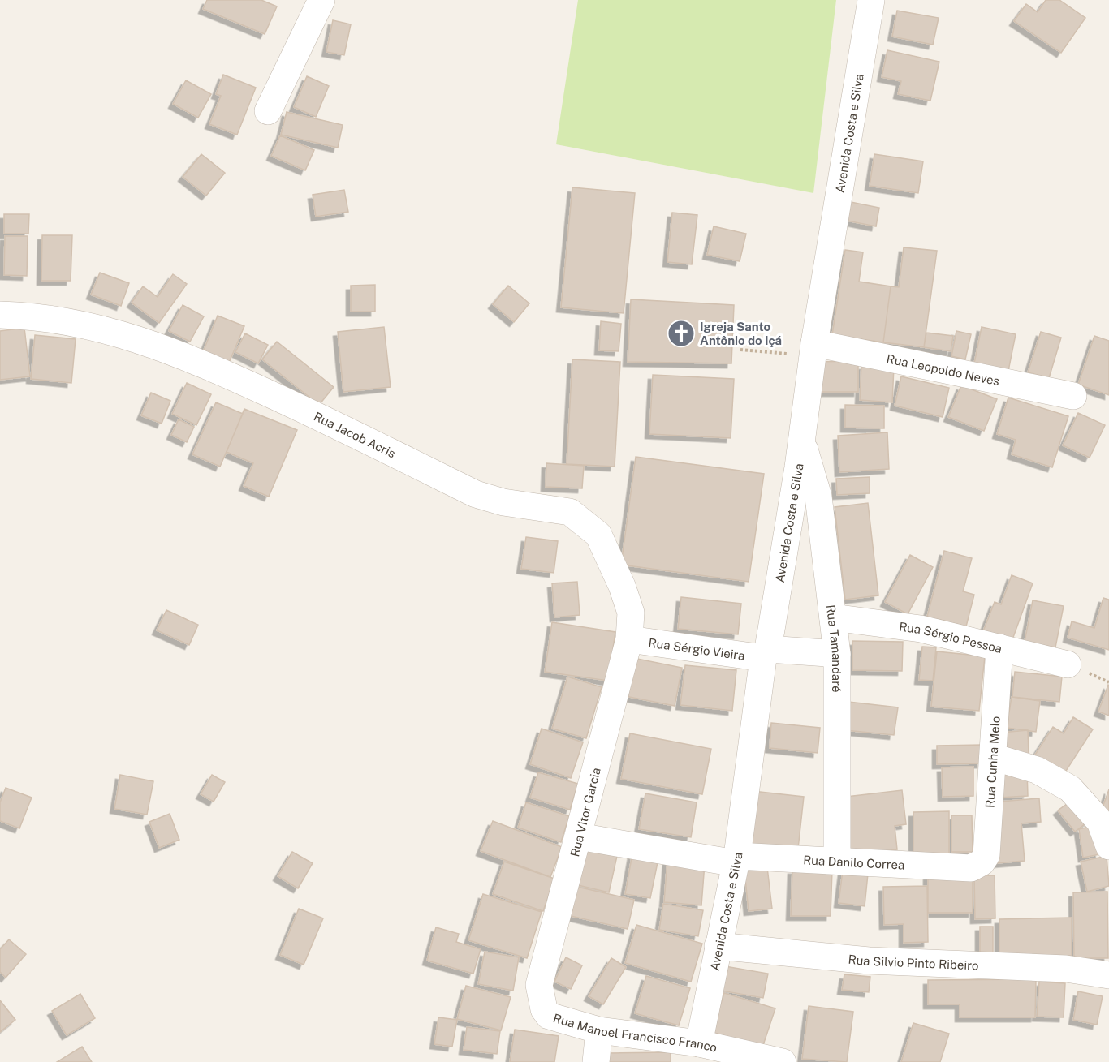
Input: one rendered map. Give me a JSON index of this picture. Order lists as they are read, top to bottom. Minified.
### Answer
{"streets":{"street":["Avenida Costa e Silva","Rua Leopoldo Neves","Rua Jacob Acris","Rua Sérgio Pessoa","Rua Sérgio Vieira","Rua Tamandaré","Rua Cunha Melo","Rua Vitor Garcia","Rua Danilo Correa","Rua Silvio Pinto Ribeiro","Rua Manoel Francisco Franco"]},"crossings":[["Avenida Costa e Silva","Rua Leopoldo Neves"],["Avenida Costa e Silva","Rua Sérgio Vieira"],["Avenida Costa e Silva","Rua Tamandaré"],["Avenida Costa e Silva","Rua Danilo Correa"],["Avenida Costa e Silva","Rua Silvio Pinto Ribeiro"],["Avenida Costa e Silva","Rua Manoel Francisco Franco"],["Rua Jacob Acris","Rua Sérgio Vieira"],["Rua Jacob Acris","Rua Vitor Garcia"],["Rua Sérgio Pessoa","Rua Tamandaré"],["Rua Sérgio Pessoa","Rua Cunha Melo"],["Rua Sérgio Vieira","Rua Vitor Garcia"],["Rua Tamandaré","Rua Danilo Correa"],["Rua Cunha Melo","Rua Danilo Correa"],["Rua Vitor Garcia","Rua Danilo Correa"],["Rua Vitor Garcia","Rua Manoel Francisco Franco"]],"places":{"church":["Igreja Santo Antônio do Içá"]}}
